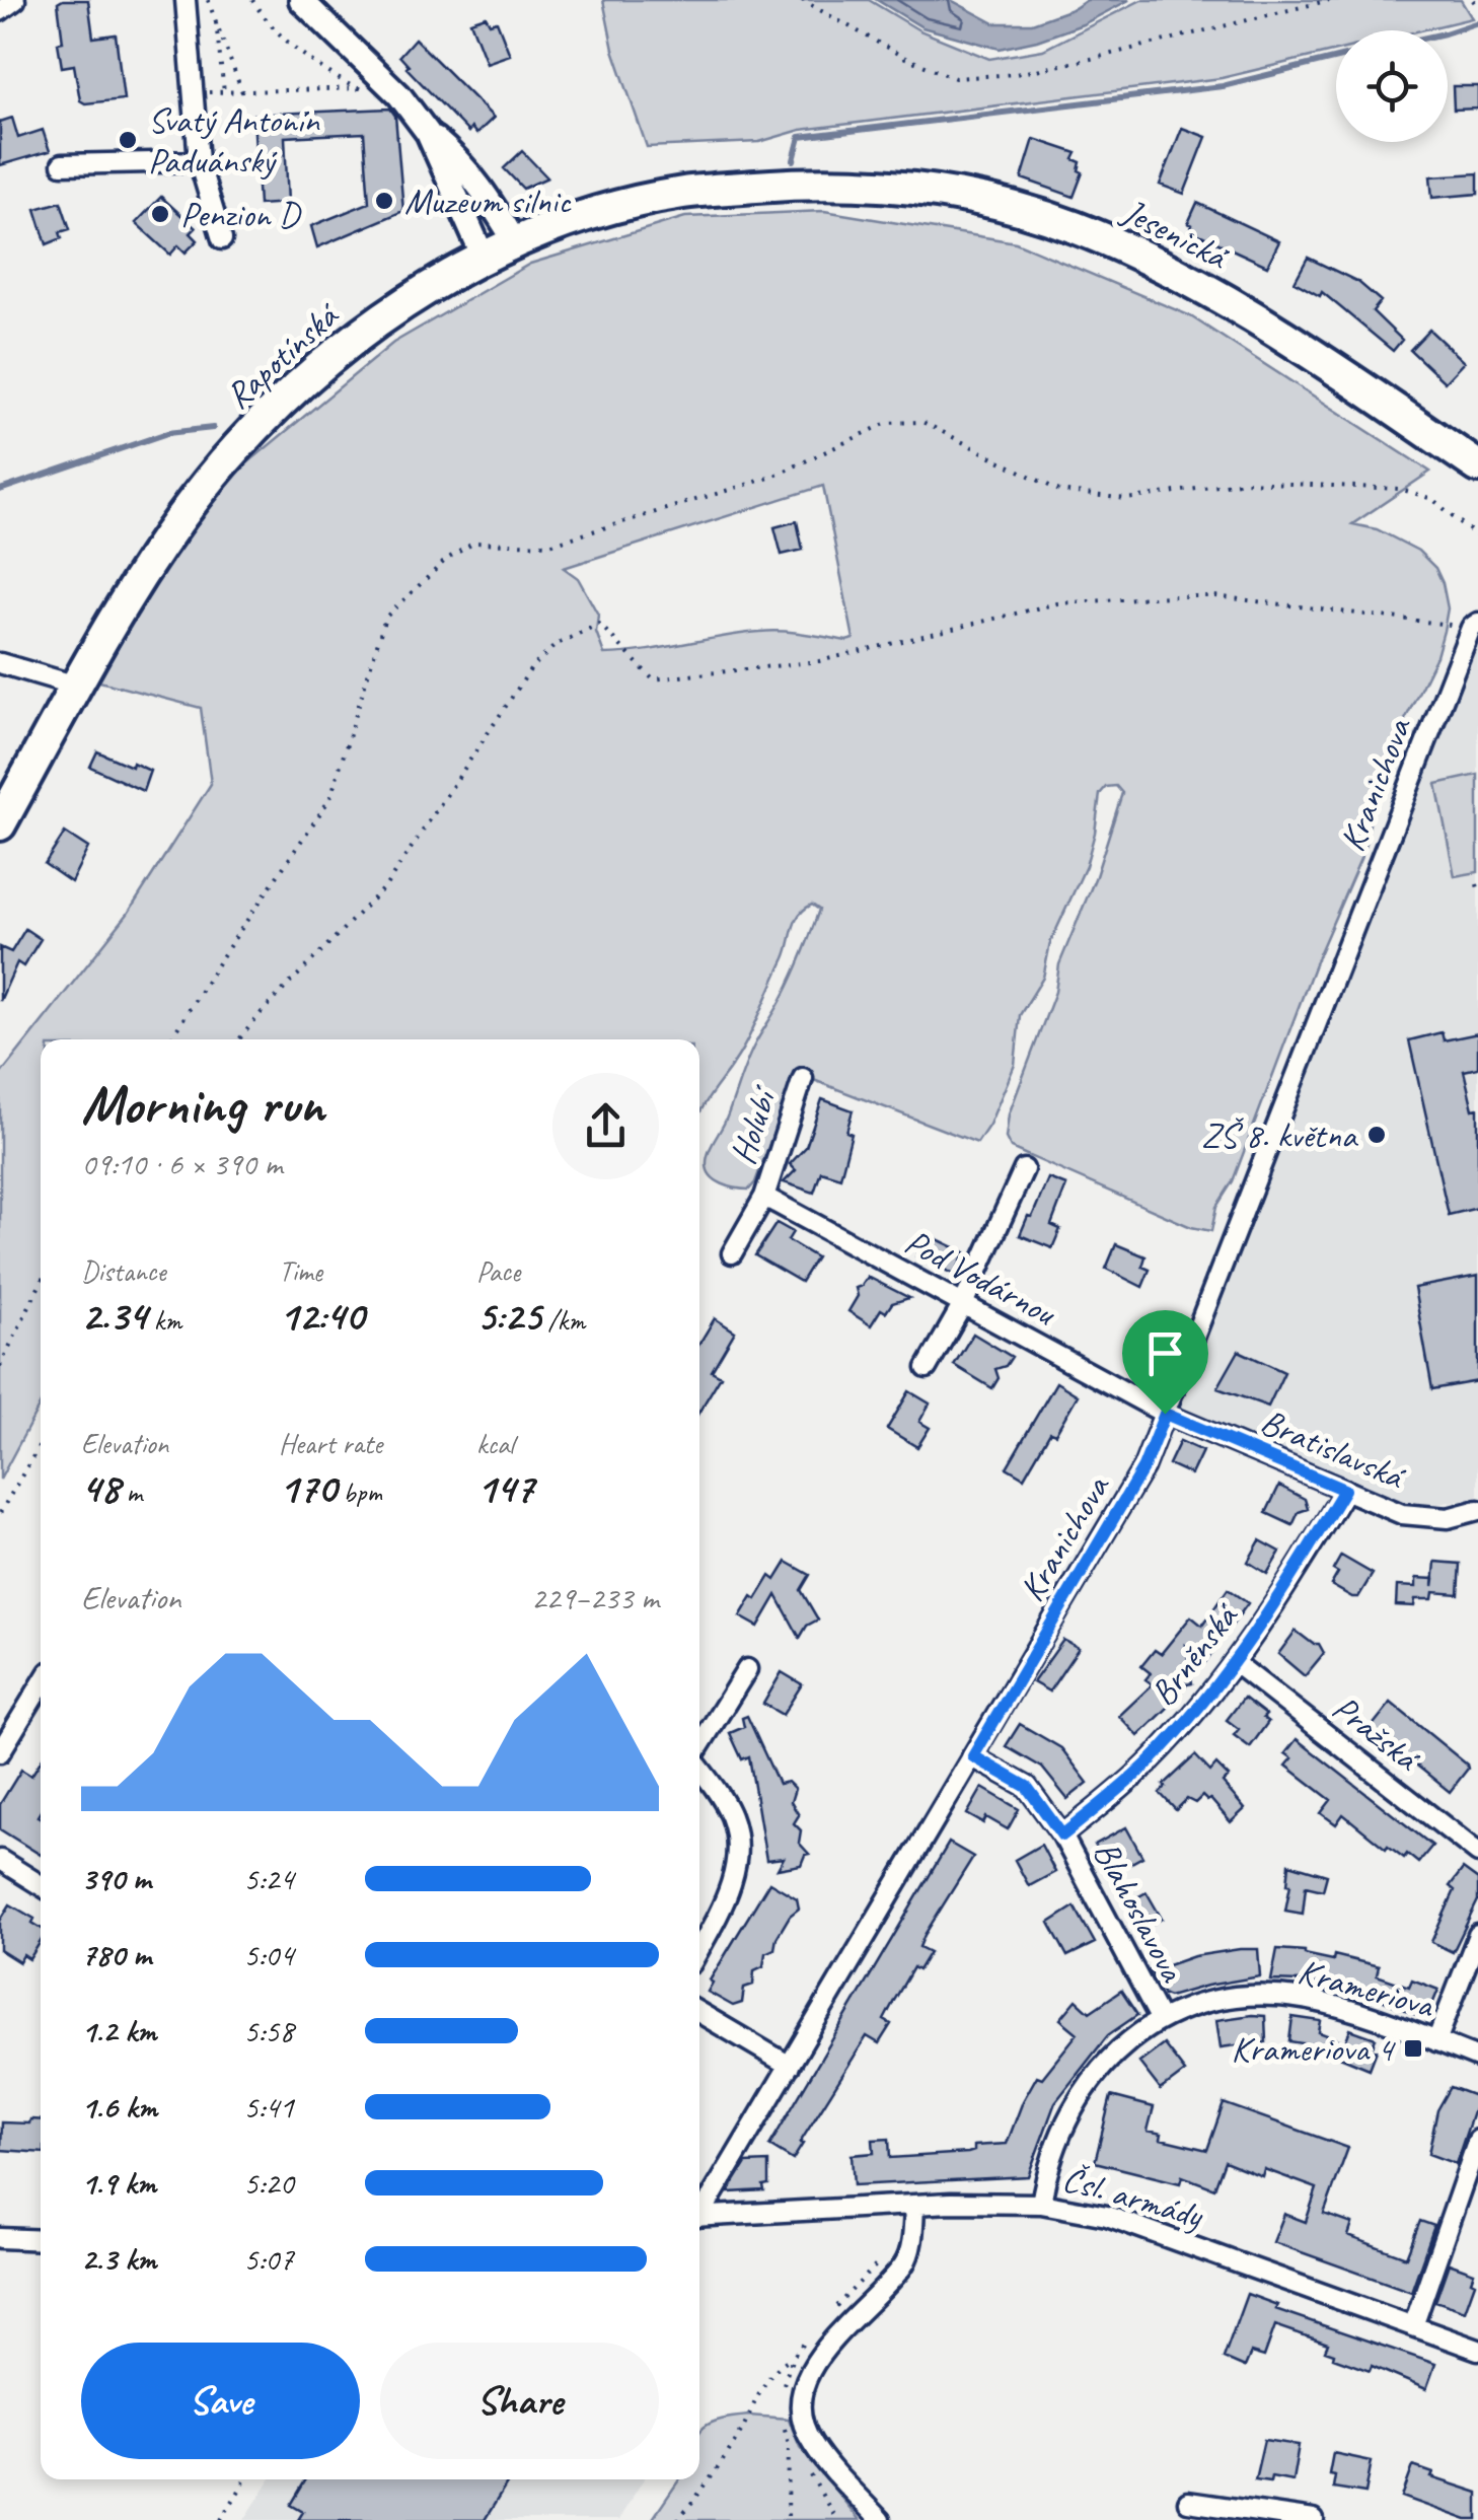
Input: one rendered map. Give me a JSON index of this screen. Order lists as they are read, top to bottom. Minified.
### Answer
{"streets":{"main road":["Jesenická","Rapotínská"],"street":["Kranichova","Holubí","Pod Vodárnou","Bratislavská","Brněnská","Pražská","Blahoslavova","Krameriova","Čsl. armády"]},"crossings":[["Jesenická","Rapotínská"],["Kranichova","Pod Vodárnou"],["Kranichova","Bratislavská"],["Kranichova","Blahoslavova"],["Holubí","Pod Vodárnou"],["Pod Vodárnou","Bratislavská"],["Bratislavská","Brněnská"],["Brněnská","Pražská"],["Brněnská","Blahoslavova"],["Blahoslavova","Krameriova"],["Krameriova","Čsl. armády"]],"places":{"other":["Svatý Antonín Paduánský","Muzeum silnic","Penzion D","ZŠ 8. května"],"transit":["Krameriova 4"]},"page":{"heading":["Morning run","09:10 · 6 × 390 m"],"stats":[["Distance","2.34 km"],["Time","12:40"],["Pace","5:25 /km"],["Elevation","48 m"],["Heart rate","170 bpm"],["kcal","147"]],"chart":["Elevation","229–233 m"],"list":[{"name":"390 m","note":"5:24"},{"name":"780 m","note":"5:04"},{"name":"1.2 km","note":"5:58"},{"name":"1.6 km","note":"5:41"},{"name":"1.9 km","note":"5:20"},{"name":"2.3 km","note":"5:07"}],"buttons":["Save","Share"]}}
